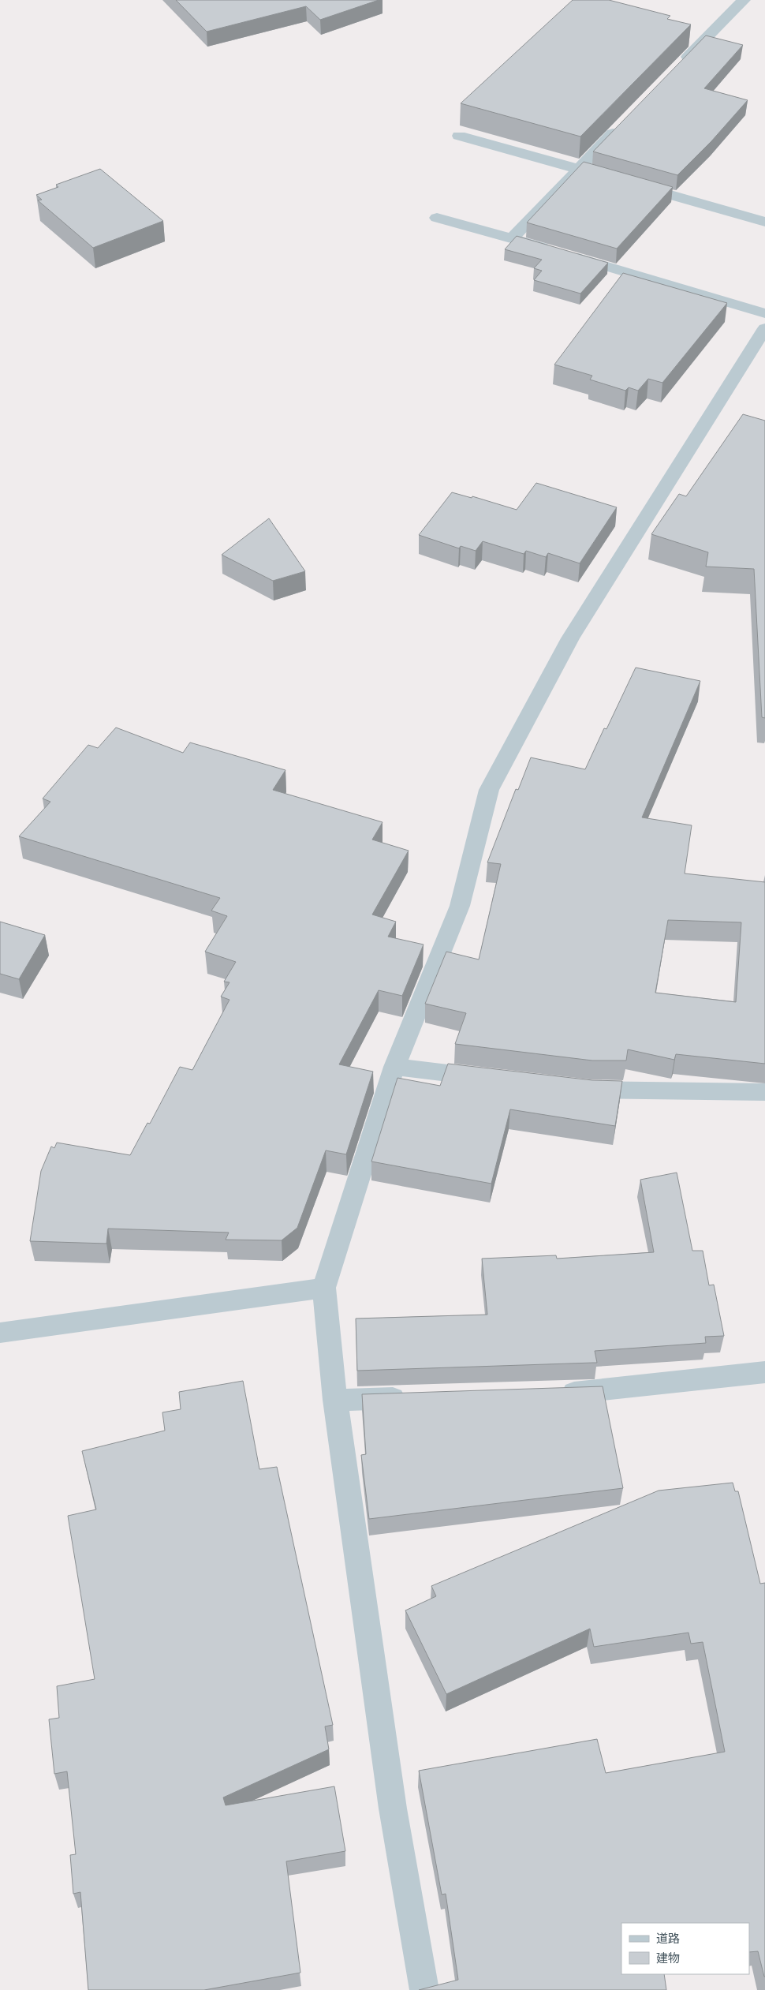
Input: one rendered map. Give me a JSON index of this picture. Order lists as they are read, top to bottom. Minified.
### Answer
{"legend":["道路","建物"]}
